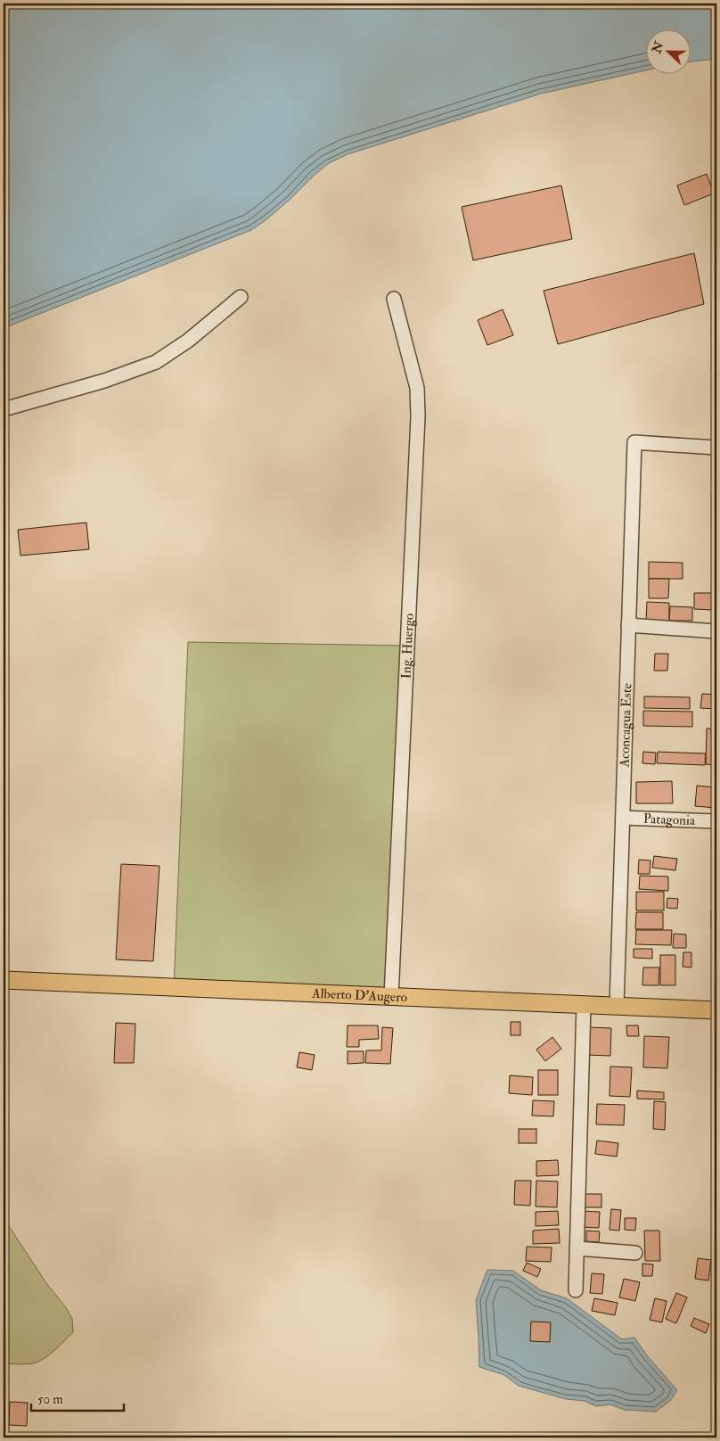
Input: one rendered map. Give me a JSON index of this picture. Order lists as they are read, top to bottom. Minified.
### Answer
{"streets":{"main road":["Alberto D'Augero"],"street":["Ing. Huergo","Aconcagua Este","Patagonia"]},"crossings":[["Ing. Huergo","Alberto D'Augero"],["Aconcagua Este","Patagonia"],["Aconcagua Este","Alberto D'Augero"]],"scale_bar":"50 m","north":"left"}
